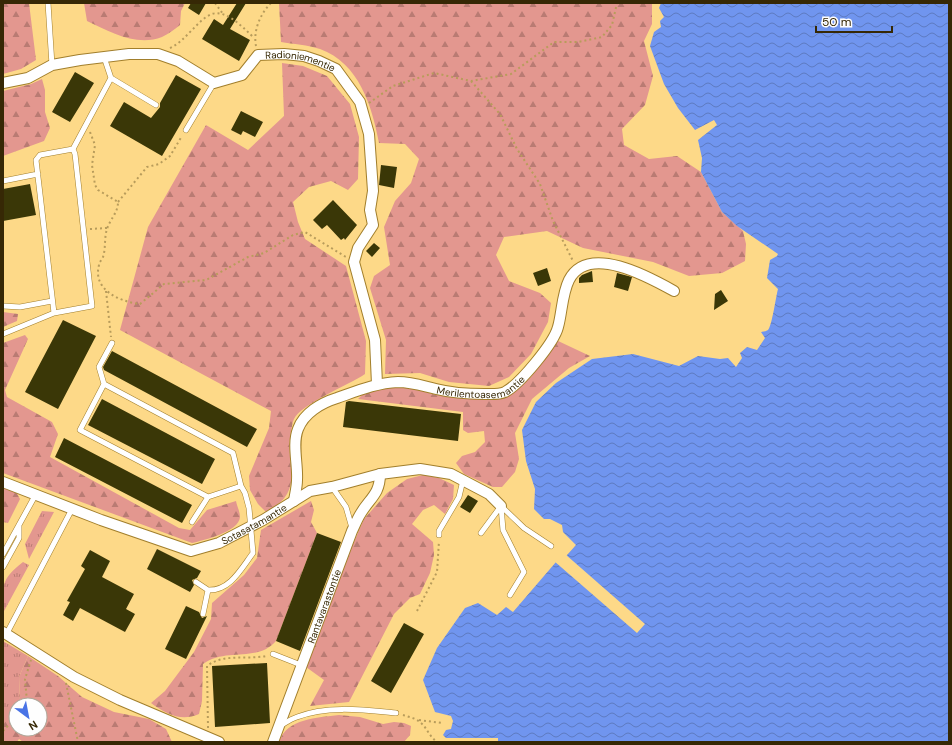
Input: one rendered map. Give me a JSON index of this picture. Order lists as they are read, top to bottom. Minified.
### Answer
{"streets":{"street":["Radioniementie","Merilentoasemantie","Sotasatamantie","Rantavarastontie"]},"crossings":[["Merilentoasemantie","Sotasatamantie"],["Sotasatamantie","Rantavarastontie"]],"scale_bar":"50 m","north":"bottom right"}
